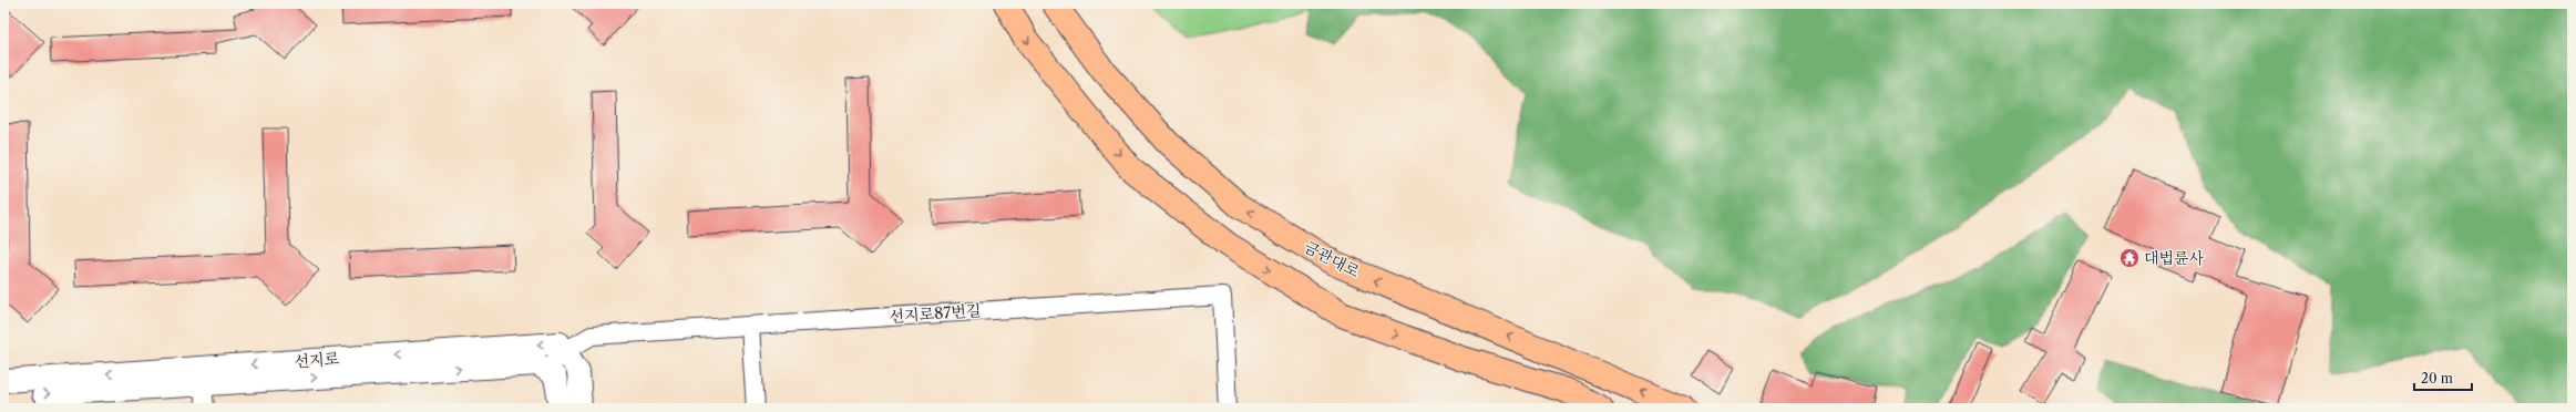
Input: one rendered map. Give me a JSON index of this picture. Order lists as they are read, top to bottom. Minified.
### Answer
{"streets":{"main road":["금관대로"],"street":["선지로87번길","선지로"]},"crossings":[["선지로87번길","선지로"]],"places":{"temple":["대법륜사"]},"scale_bar":"20 m"}
